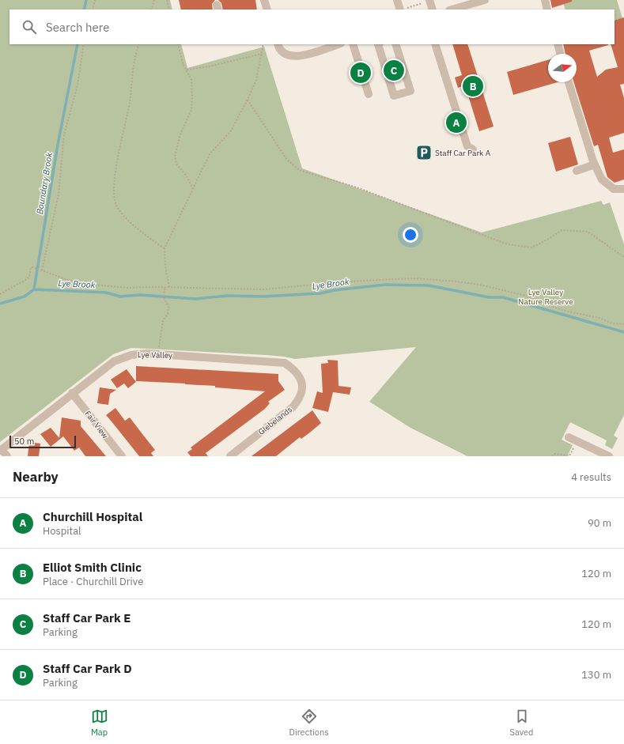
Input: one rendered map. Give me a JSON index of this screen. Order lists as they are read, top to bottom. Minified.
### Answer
{"streets":{"street":["Lye Valley","Glebelands","Fair View"]},"crossings":[["Lye Valley","Glebelands"],["Lye Valley","Fair View"]],"water":["Boundary Brook","Lye Brook"],"parks":["Lye Valley Nature Reserve"],"places":{"parking":["Staff Car Park A"]},"scale_bar":"50 m","north":"right","page":{"search":"Search here","pins":["C","D","B","A"],"scale":"50 m","heading":["Nearby","4 results"],"list":[{"mark":"A","name":"Churchill Hospital","note":"Hospital","value":"90 m"},{"mark":"B","name":"Elliot Smith Clinic","note":"Place · Churchill Drive","value":"120 m"},{"mark":"C","name":"Staff Car Park E","note":"Parking","value":"120 m"},{"mark":"D","name":"Staff Car Park D","note":"Parking","value":"130 m"}],"nav":["Map","Directions","Saved"]}}
